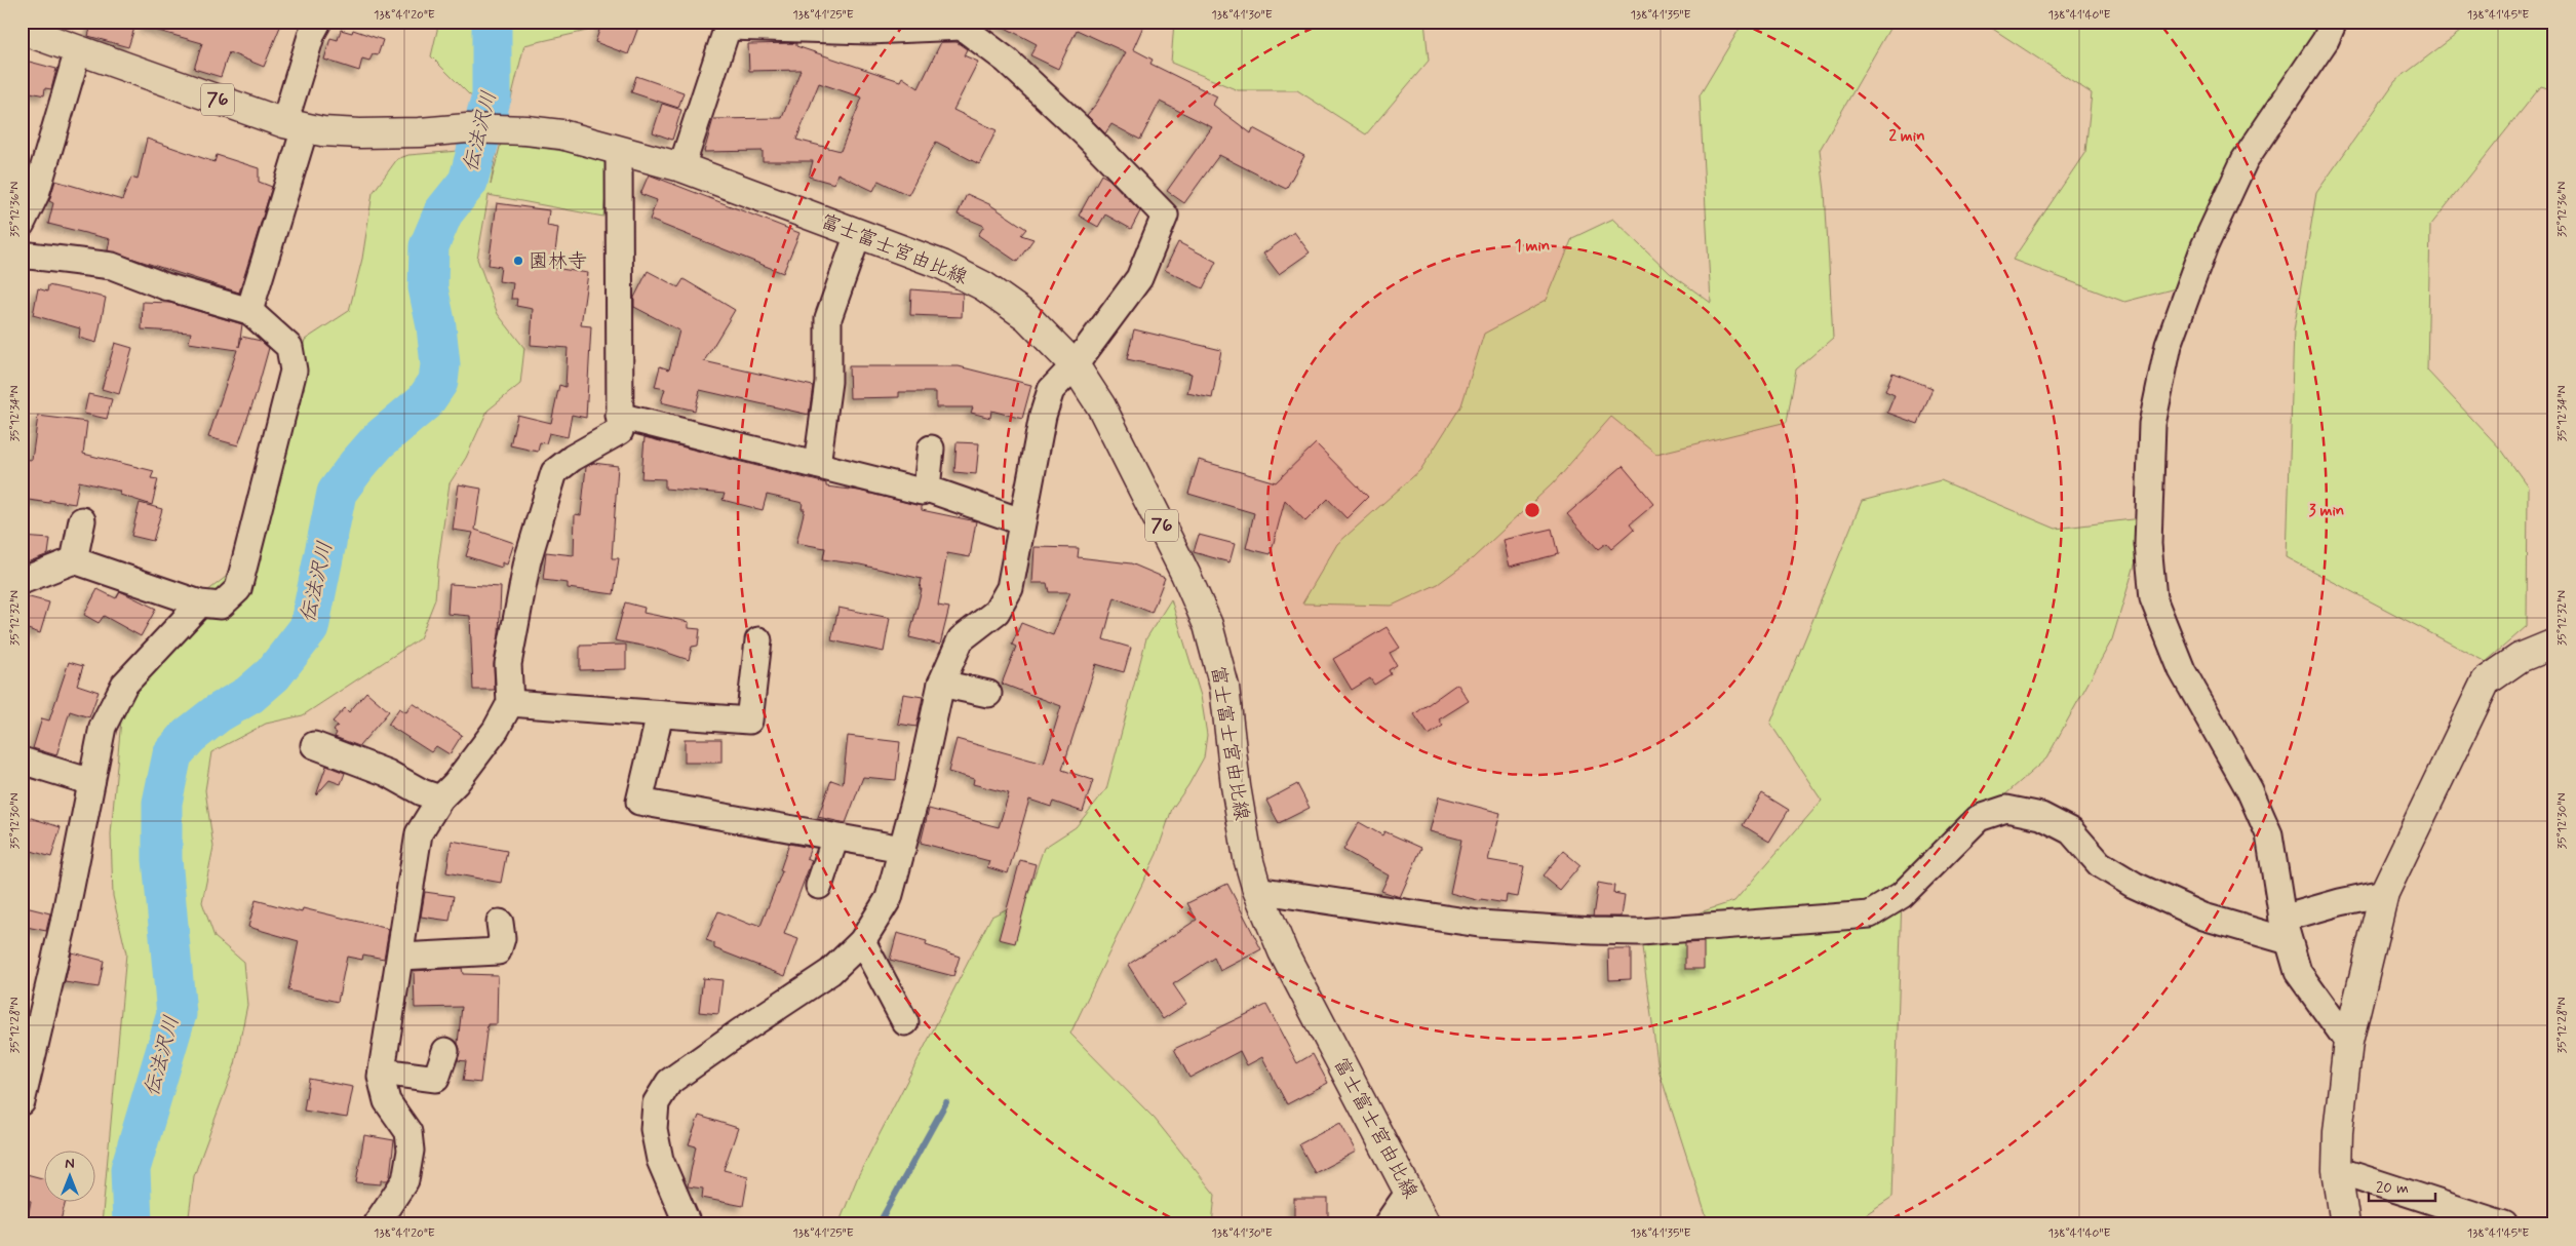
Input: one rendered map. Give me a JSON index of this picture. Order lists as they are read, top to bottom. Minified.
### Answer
{"streets":{"main road":["76","富士富士宮由比線"]},"water":["伝法沢川"],"places":["園林寺"],"scale_bar":"20 m","north":"top","coordinates":["138°41'20\"E","138°41'25\"E","138°41'30\"E","138°41'35\"E","138°41'40\"E","138°41'45\"E","35°12'36\"N","35°12'34\"N","35°12'32\"N","35°12'30\"N","35°12'28\"N"],"rings":["2 min","1 min","3 min"]}
